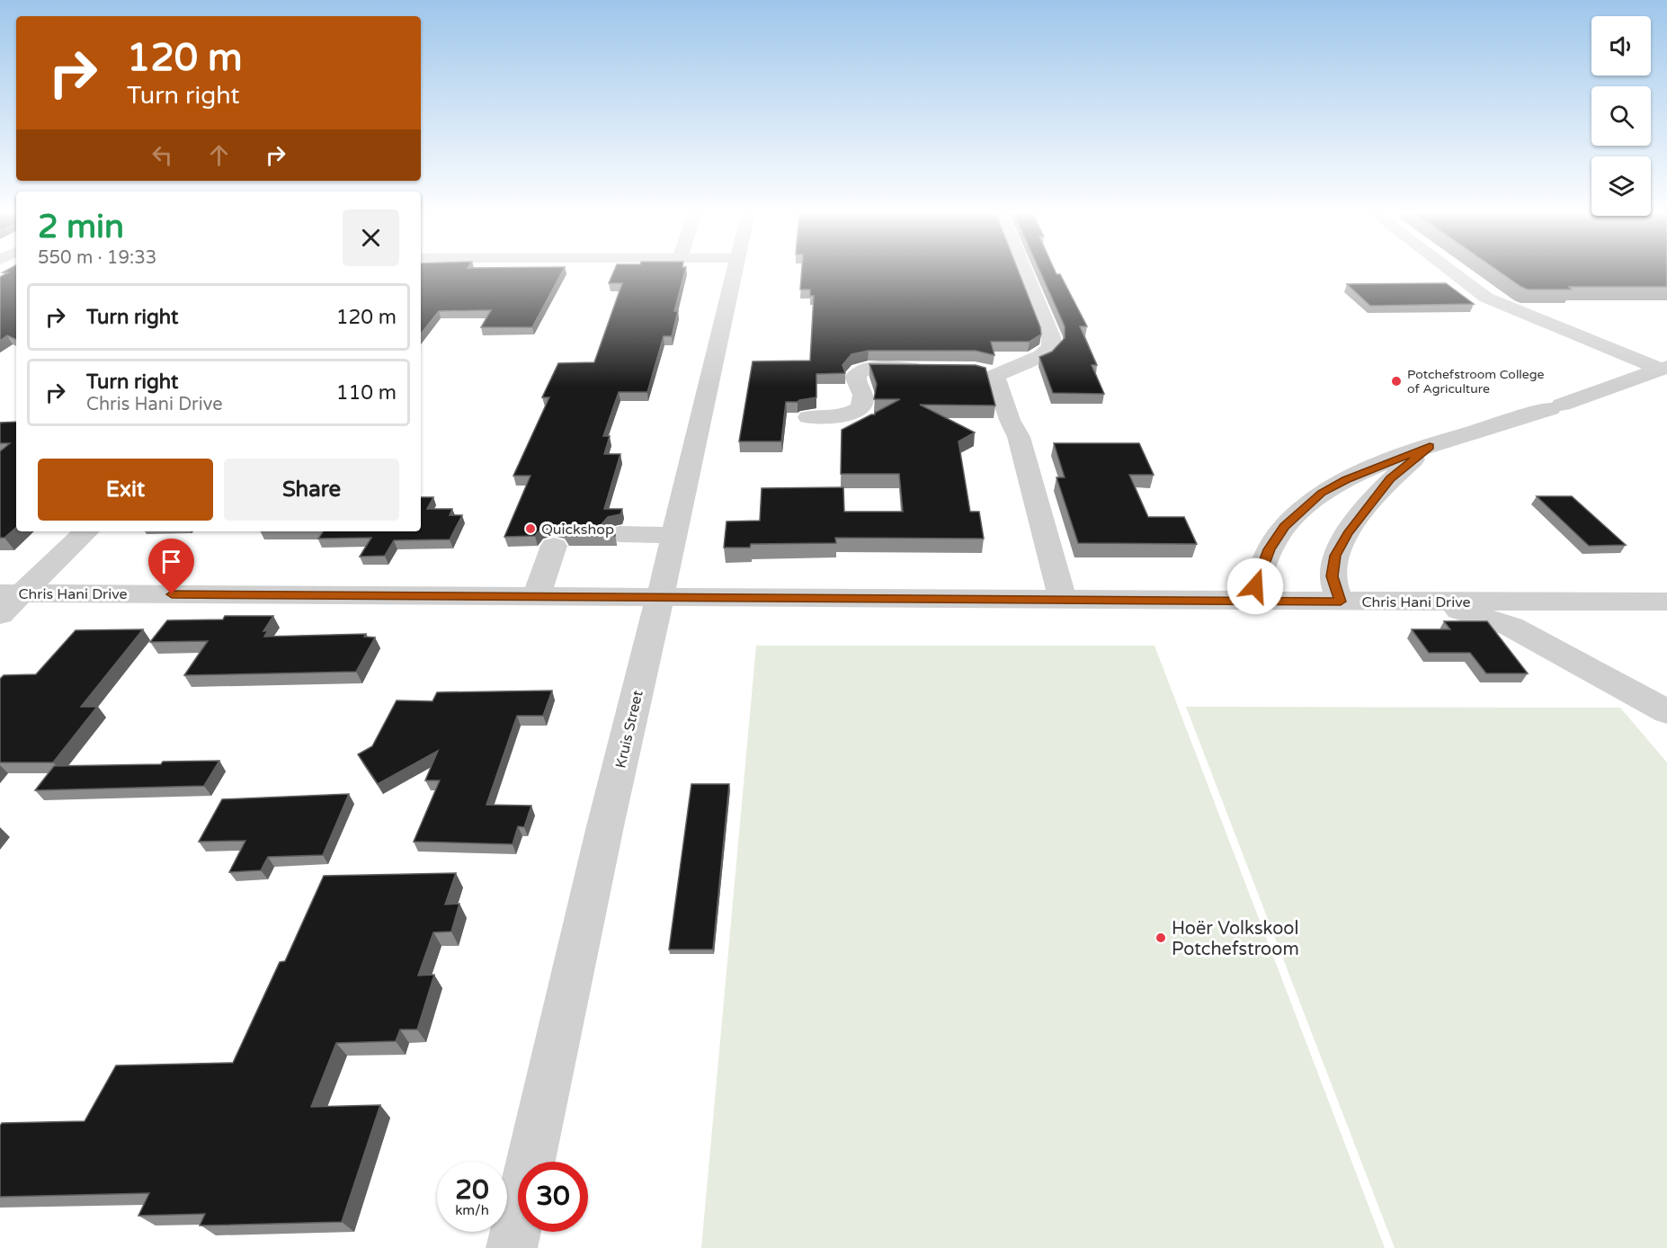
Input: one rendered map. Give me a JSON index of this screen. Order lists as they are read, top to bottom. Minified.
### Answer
{"streets":{"street":["Chris Hani Drive","Kruis Street"]},"crossings":[["Chris Hani Drive","Kruis Street"]],"places":["Potchefstroom College of Agriculture","Quickshop","Hoër Volkskool Potchefstroom"],"page":{"turn":["120 m","Turn right"],"heading":["2 min","550 m · 19:33"],"list":[{"name":"Turn right","value":"120 m"},{"name":"Turn right","note":"Chris Hani Drive","value":"110 m"}],"buttons":["Exit","Share"],"speed":"20 km/h","limit":"30"}}
